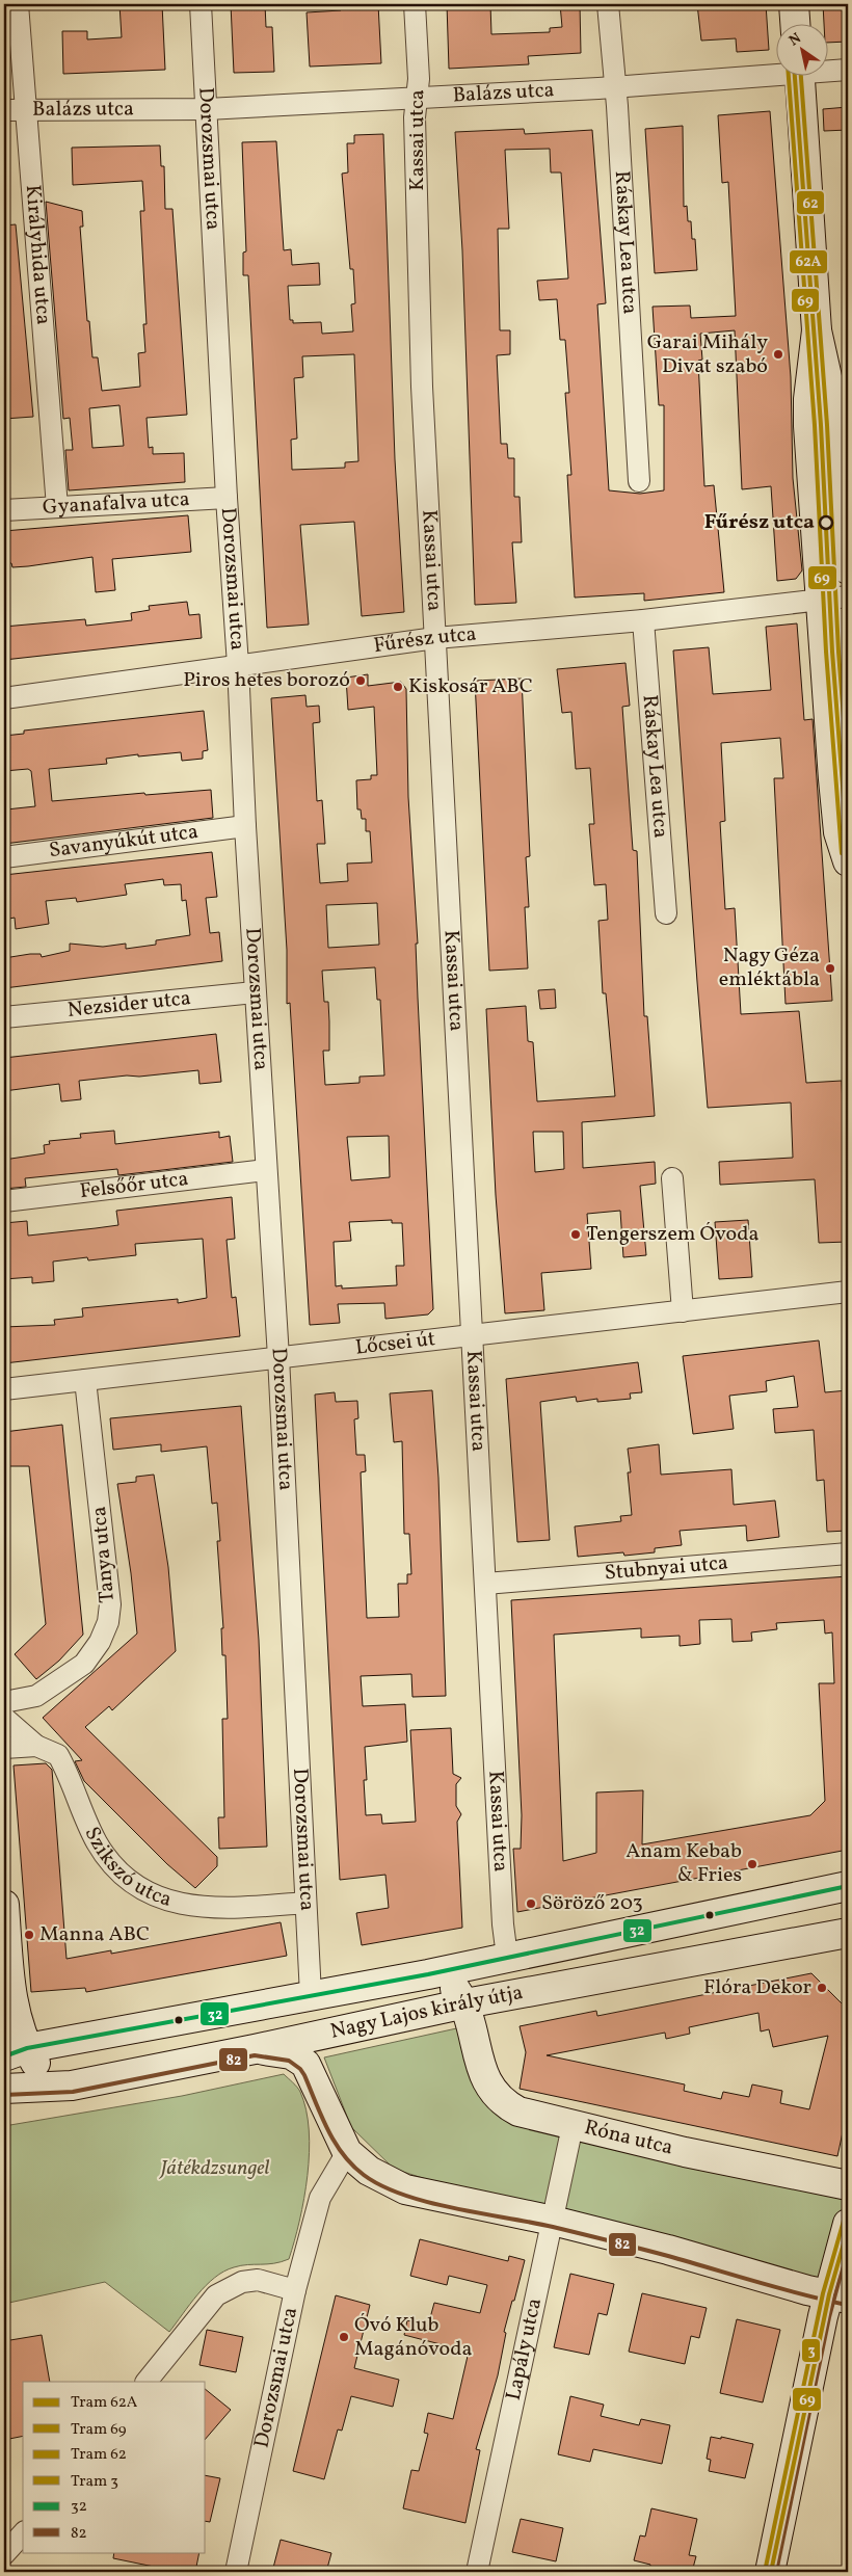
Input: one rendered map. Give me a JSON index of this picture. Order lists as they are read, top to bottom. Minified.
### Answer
{"streets":{"street":["Balázs utca","Kassai utca","Dorozsmai utca","Ráskay Lea utca","Királyhida utca","Gyanafalva utca","Fűrész utca","Savanyúkút utca","Nezsider utca","Felsőőr utca","Lőcsei út","Tanya utca","Stubnyai utca","Szikszó utca","Nagy Lajos király útja","Róna utca","Lapály utca"]},"crossings":[["Balázs utca","Kassai utca"],["Balázs utca","Dorozsmai utca"],["Balázs utca","Ráskay Lea utca"],["Balázs utca","Királyhida utca"],["Kassai utca","Fűrész utca"],["Kassai utca","Lőcsei út"],["Kassai utca","Stubnyai utca"],["Kassai utca","Nagy Lajos király útja"],["Dorozsmai utca","Gyanafalva utca"],["Dorozsmai utca","Fűrész utca"],["Dorozsmai utca","Savanyúkút utca"],["Dorozsmai utca","Nezsider utca"],["Dorozsmai utca","Felsőőr utca"],["Dorozsmai utca","Lőcsei út"],["Dorozsmai utca","Szikszó utca"],["Dorozsmai utca","Nagy Lajos király útja"],["Ráskay Lea utca","Fűrész utca"],["Királyhida utca","Gyanafalva utca"],["Lőcsei út","Tanya utca"],["Nagy Lajos király útja","Róna utca"],["Róna utca","Lapály utca"]],"parks":["Játékdzsungel"],"places":["Garai Mihály Divat szabó","Fűrész utca","Piros hetes borozó","Kiskosár ABC","Nagy Géza emléktábla","Tengerszem Óvoda","Anam Kebab & Fries","Söröző 203","Manna ABC","Flóra Dekor","Óvó Klub Magánóvoda"],"lines":["tram line 62A","tram line 69","tram line 62","transit line 32","transit line 82","tram line 3"],"legend":["Tram 62A","Tram 69","Tram 62","Tram 3","32","82"],"north":"top left"}
